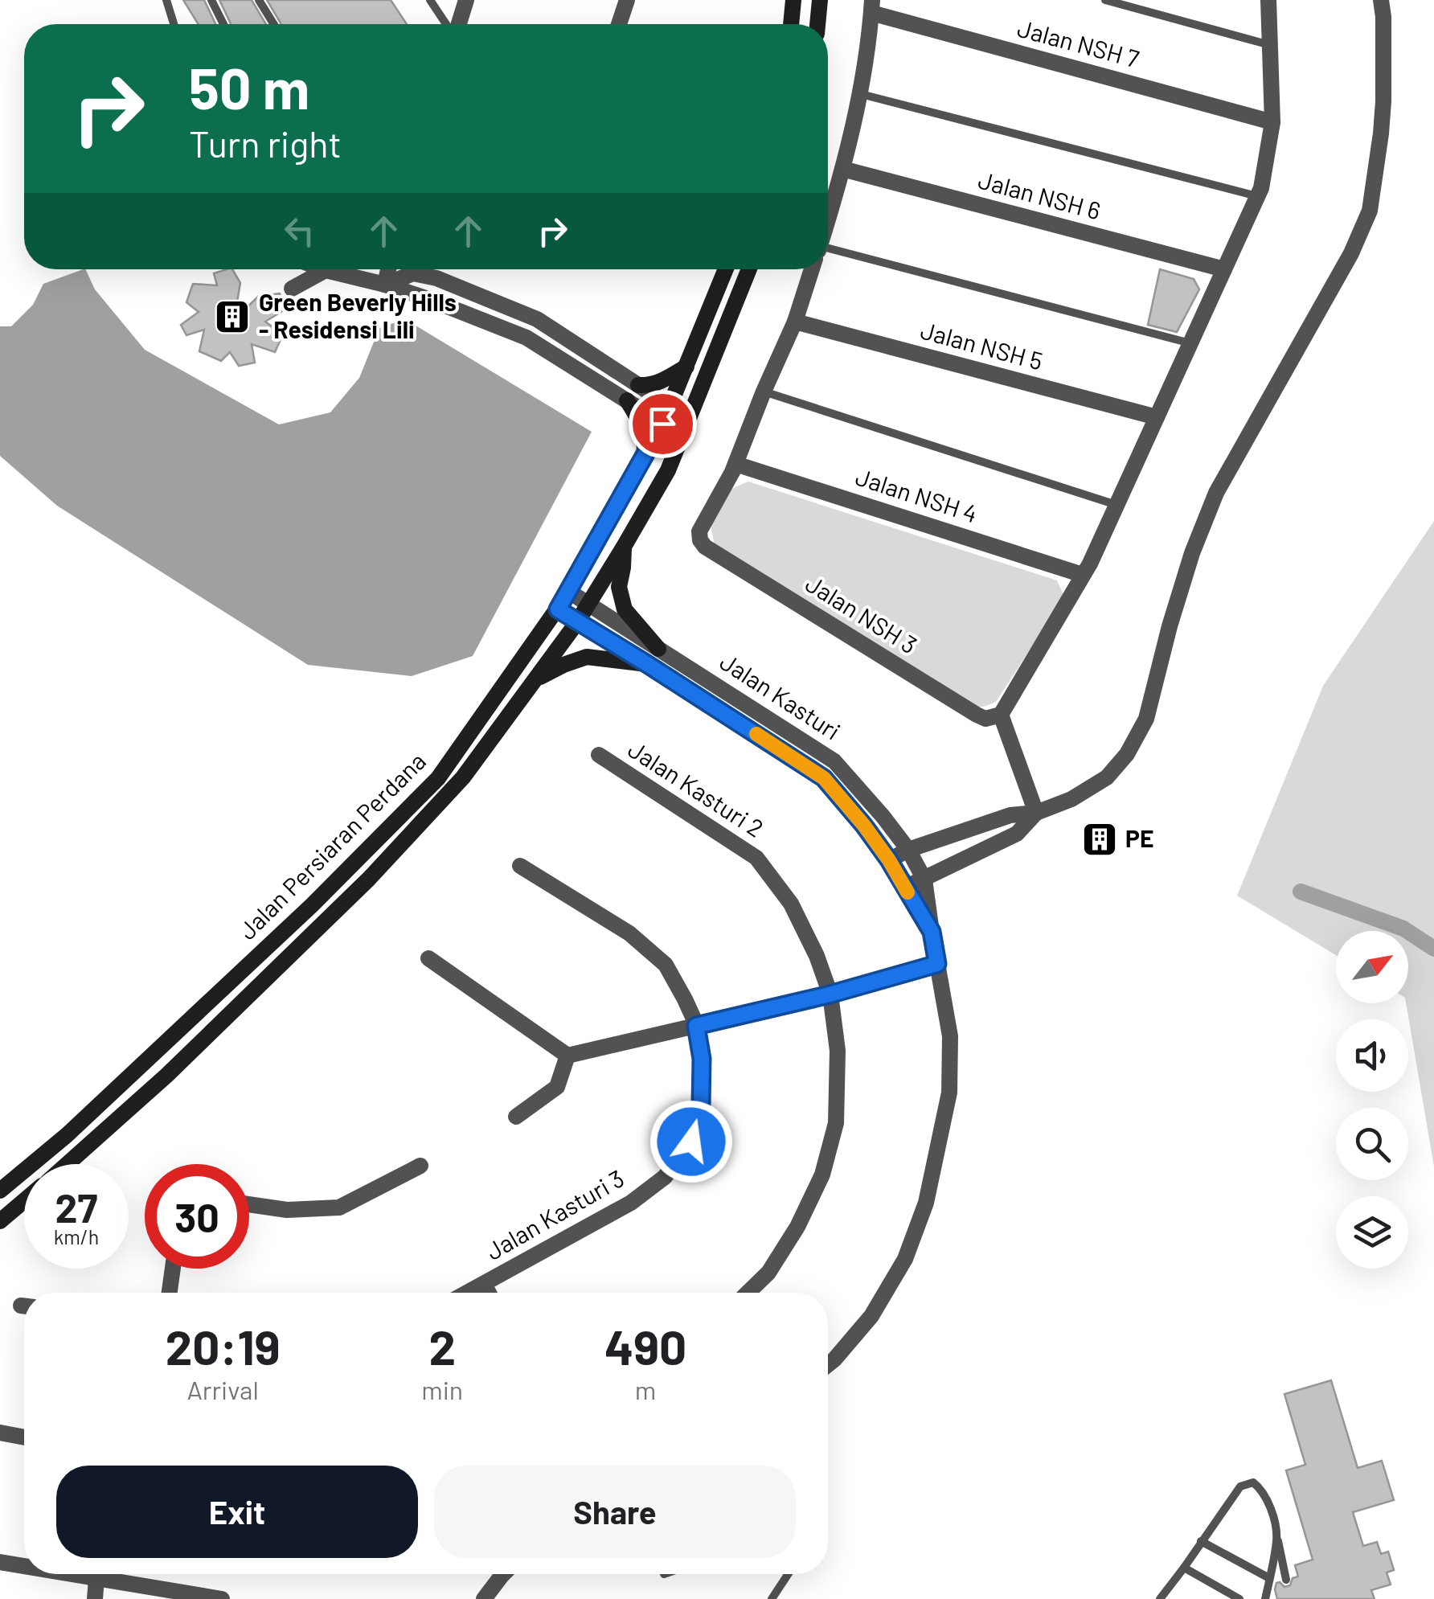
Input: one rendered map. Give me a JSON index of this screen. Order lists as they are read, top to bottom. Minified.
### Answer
{"streets":{"main road":["Jalan Persiaran Perdana"],"street":["Jalan NSH 7","Jalan NSH 6","Jalan NSH 5","Jalan NSH 4","Jalan NSH 3","Jalan Kasturi","Jalan Kasturi 2","Jalan Kasturi 3"]},"crossings":[["Jalan NSH 4","Jalan NSH 3"],["Jalan Kasturi","Jalan Persiaran Perdana"]],"places":{"building":["Green Beverly Hills - Residensi Lili","PE"]},"north":"top right","page":{"turn":["50 m","Turn right"],"speed":"27 km/h","limit":"30","eta":["20:19","Arrival","2","min","490","m"],"buttons":["Exit","Share"]}}
